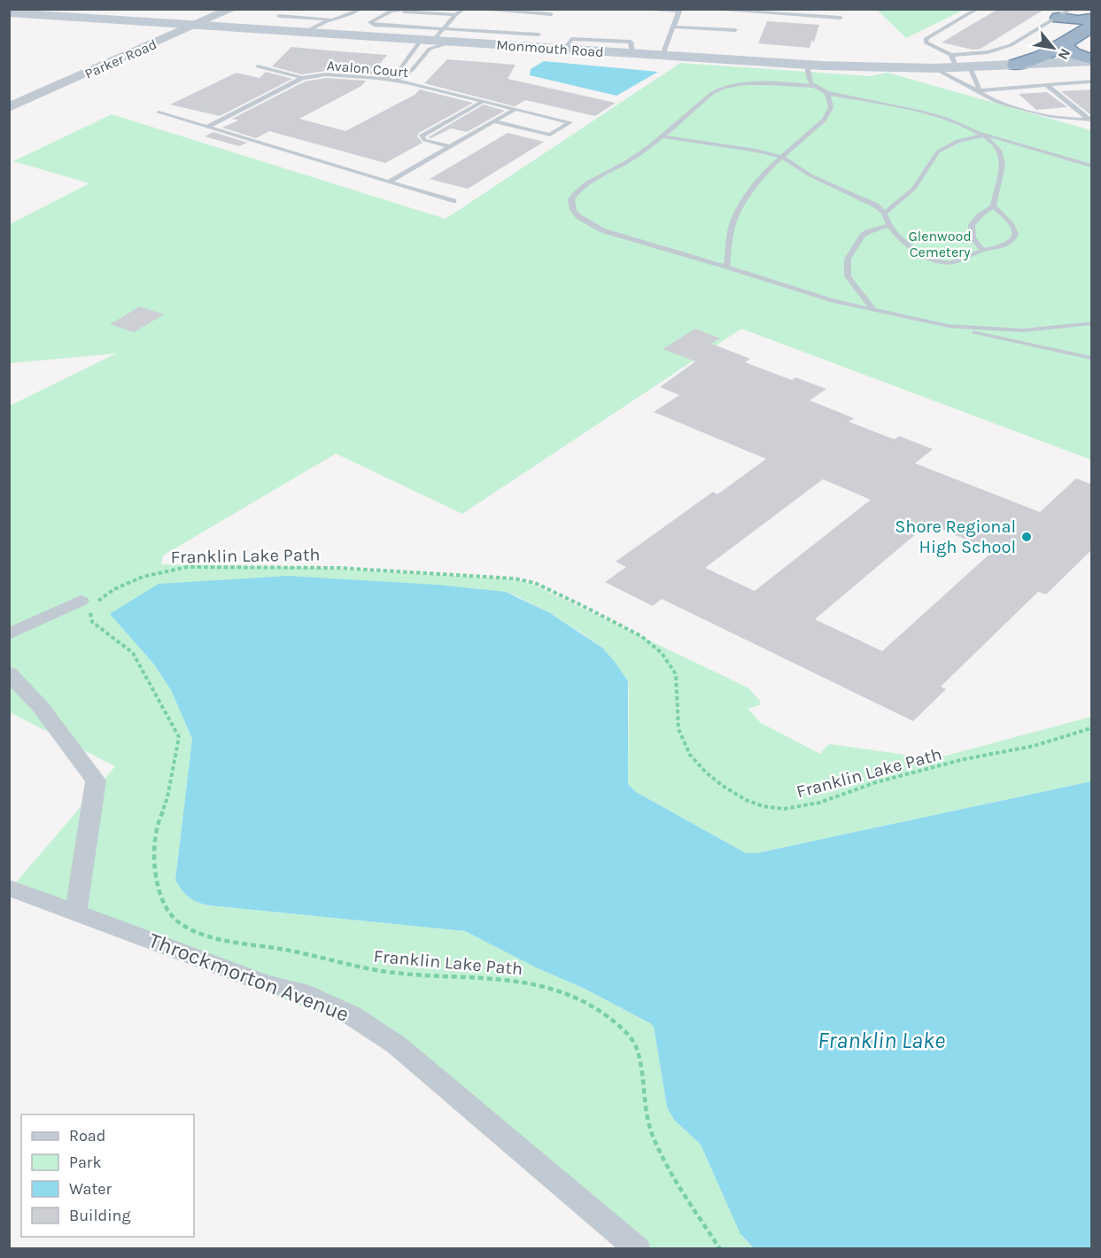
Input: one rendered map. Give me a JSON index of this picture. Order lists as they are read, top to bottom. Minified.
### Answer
{"streets":{"main road":["Monmouth Road"],"street":["Parker Road","Throckmorton Avenue"],"lane":["Avalon Court"],"path":["Franklin Lake Path"]},"crossings":[["Monmouth Road","Parker Road"]],"water":["Franklin Lake"],"parks":["Glenwood Cemetery"],"places":["Shore Regional High School"],"legend":["Road","Park","Water","Building"],"north":"bottom right"}
